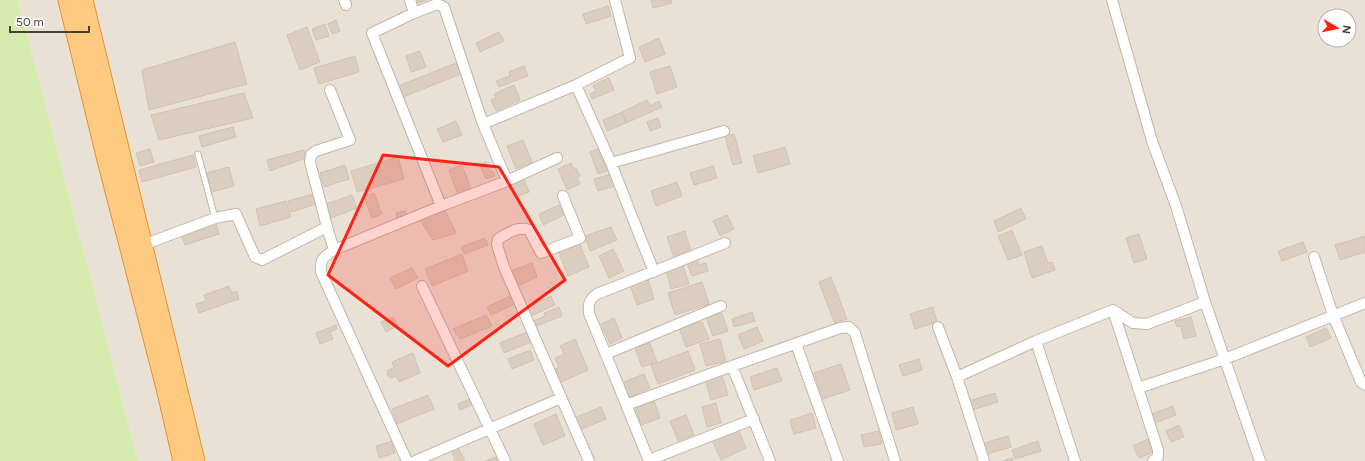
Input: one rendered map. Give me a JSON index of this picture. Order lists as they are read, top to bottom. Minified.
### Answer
{"scale_bar":"50 m","north":"right"}
